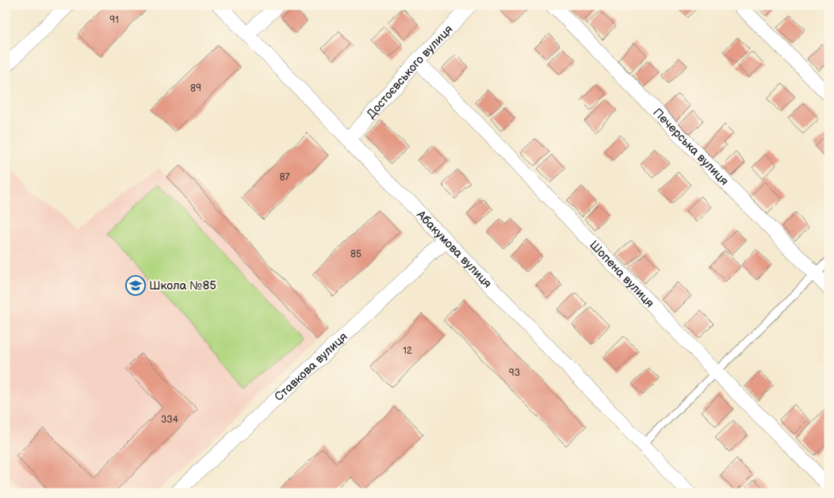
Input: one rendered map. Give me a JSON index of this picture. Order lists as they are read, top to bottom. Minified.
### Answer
{"streets":{"street":["Достоєвського вулиця","Печерська вулиця","Абакумова вулиця","Шопена вулиця","Ставкова вулиця"]},"crossings":[["Достоєвського вулиця","Абакумова вулиця"],["Достоєвського вулиця","Шопена вулиця"],["Абакумова вулиця","Ставкова вулиця"]],"places":{"school or university":["Школа №85"]},"house_numbers":["91","89","87","85","12","93","334"]}
